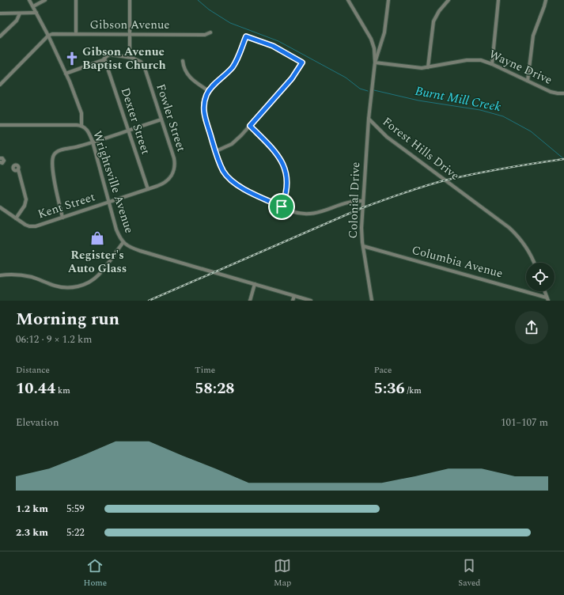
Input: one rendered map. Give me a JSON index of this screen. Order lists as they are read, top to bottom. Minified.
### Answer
{"streets":{"street":["Gibson Avenue","Wayne Drive","Fowler Street","Dexter Street","Forest Hills Drive","Wrightsville Avenue","Colonial Drive","Kent Street","Columbia Avenue"]},"crossings":[["Gibson Avenue","Wrightsville Avenue"],["Wayne Drive","Forest Hills Drive"],["Fowler Street","Kent Street"],["Dexter Street","Kent Street"],["Forest Hills Drive","Colonial Drive"],["Wrightsville Avenue","Kent Street"],["Colonial Drive","Columbia Avenue"]],"water":["Burnt Mill Creek"],"places":{"church":["Gibson Avenue Baptist Church"],"shop":["Register's Auto Glass"]},"page":{"heading":["Morning run","06:12 · 9 × 1.2 km"],"stats":[["Distance","10.44 km"],["Time","58:28"],["Pace","5:36 /km"]],"chart":["Elevation","101–107 m"],"list":[{"name":"1.2 km","note":"5:59"},{"name":"2.3 km","note":"5:22"}],"tabs":["Home","Map","Saved"]}}
